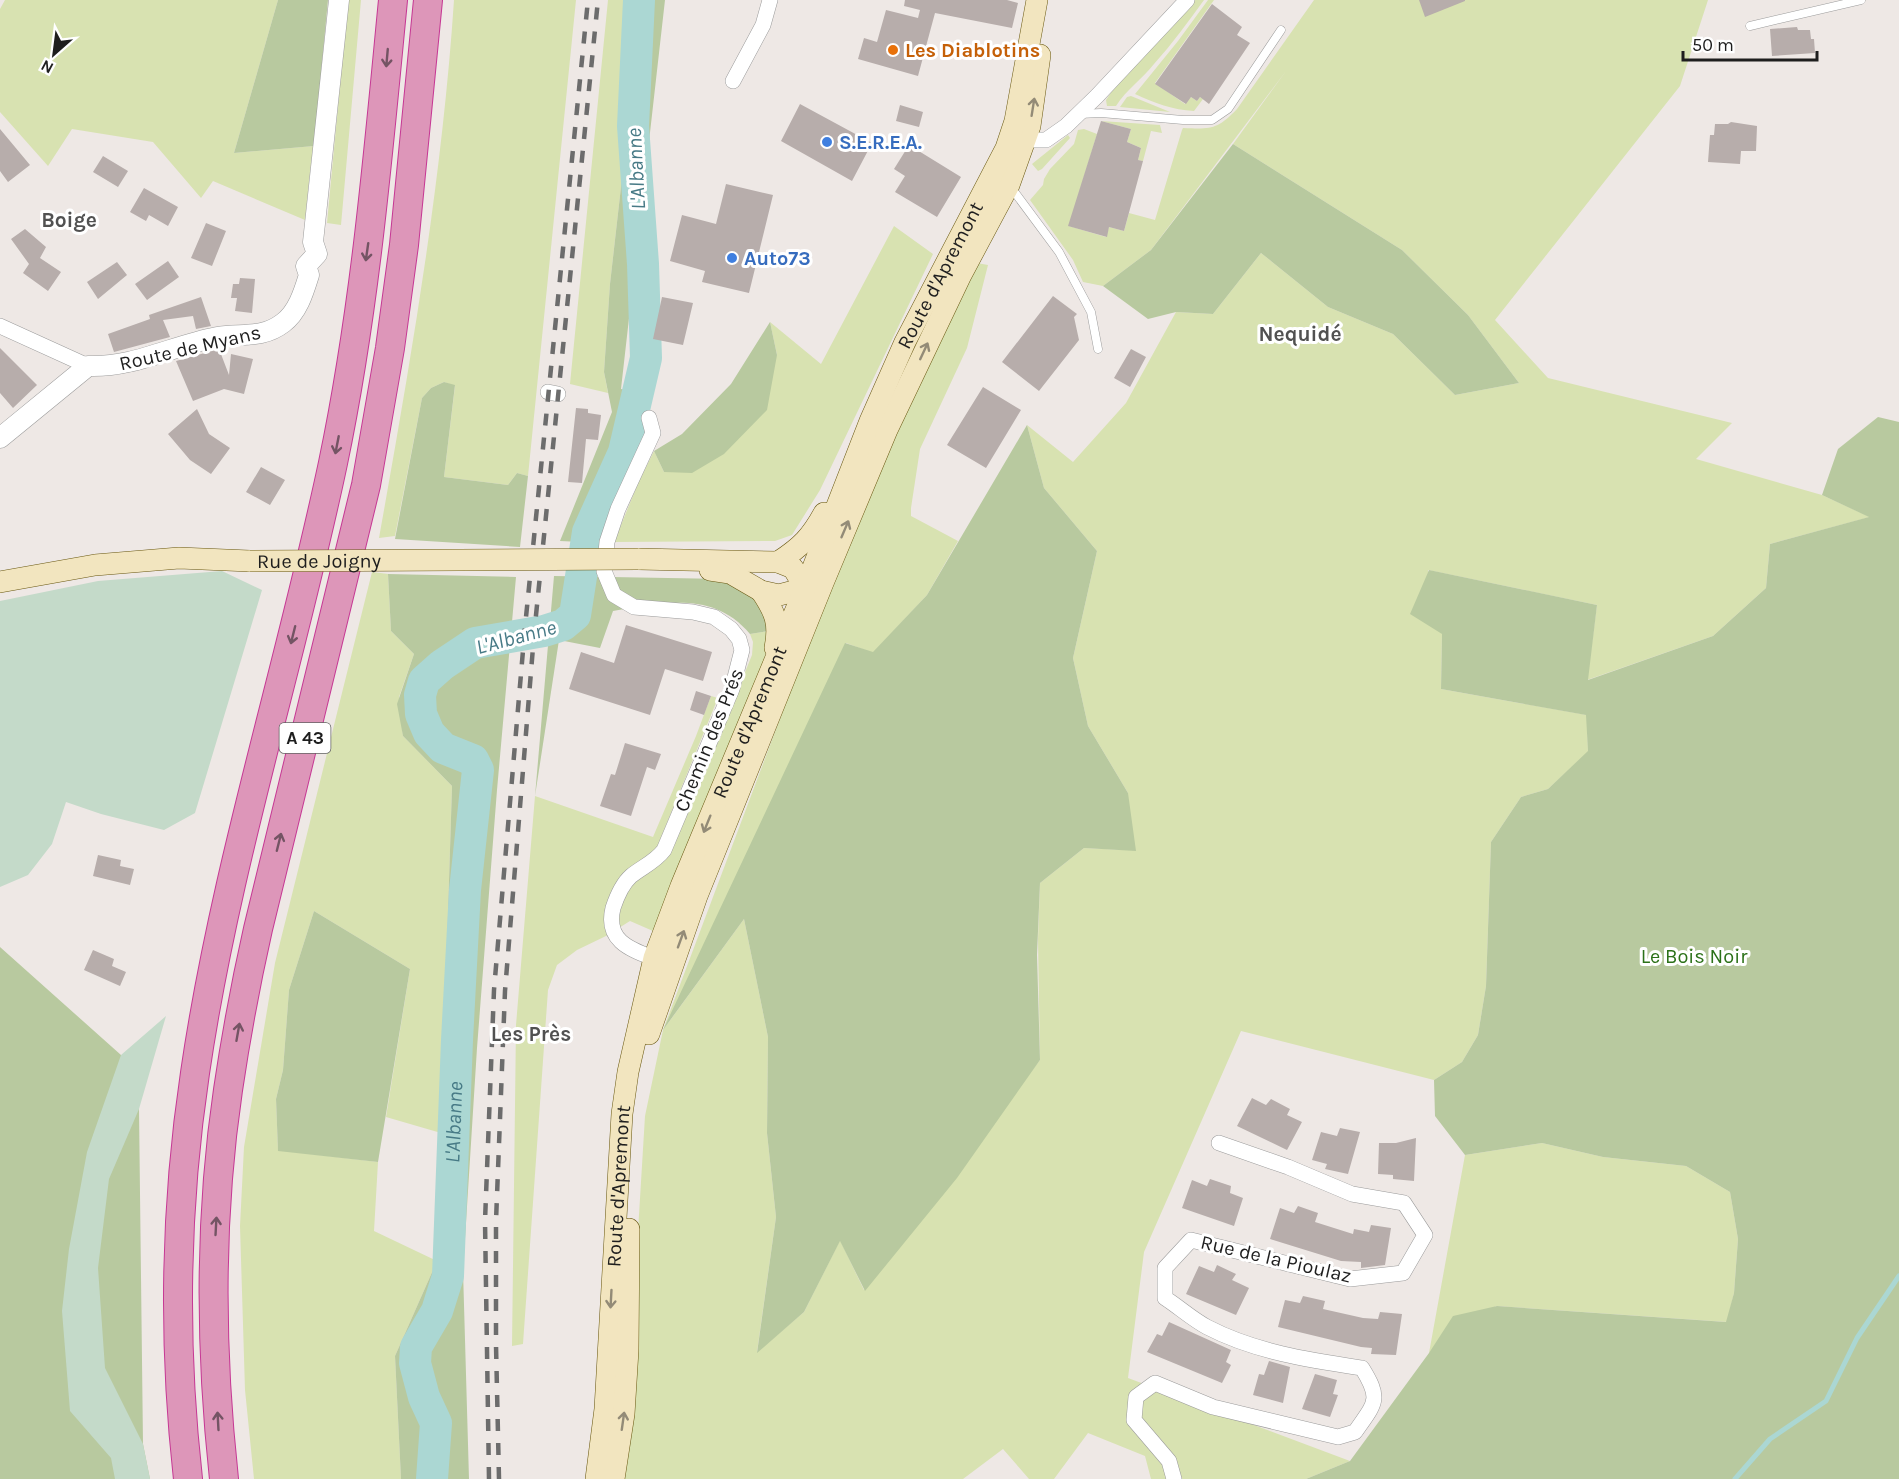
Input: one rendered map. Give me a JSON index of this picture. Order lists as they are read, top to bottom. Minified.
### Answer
{"streets":{"highway":["A 43"],"main road":["Route d'Apremont","Rue de Joigny"],"street":["Route de Myans","Chemin des Prés","Rue de la Pioulaz"]},"crossings":[["Route d'Apremont","Rue de Joigny"],["Route d'Apremont","Chemin des Prés"]],"districts":["Boige","Nequidé","Les Près"],"water":["L'Albanne"],"parks":["Le Bois Noir"],"places":["Les Diablotins","S.E.R.E.A.","Auto73"],"scale_bar":"50 m","north":"bottom left"}
